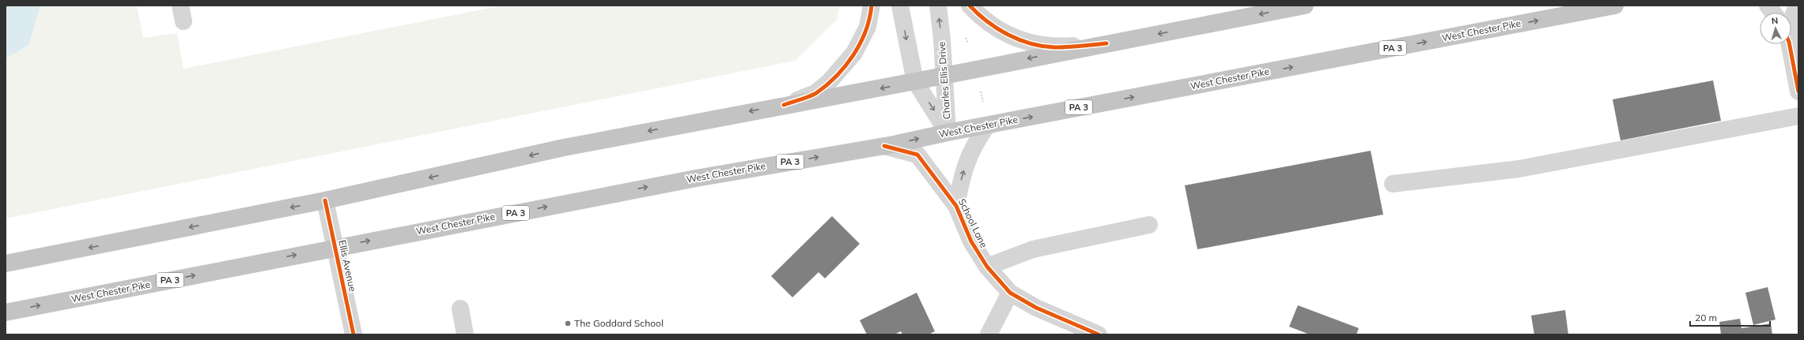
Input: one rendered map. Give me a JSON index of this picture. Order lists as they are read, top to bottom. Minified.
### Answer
{"streets":{"highway":["West Chester Pike","PA 3"],"street":["Charles Ellis Drive","School Lane","Ellis Avenue"]},"crossings":[["West Chester Pike","Charles Ellis Drive"],["West Chester Pike","School Lane"],["West Chester Pike","Ellis Avenue"]],"places":["The Goddard School"],"scale_bar":"20 m","north":"top"}
